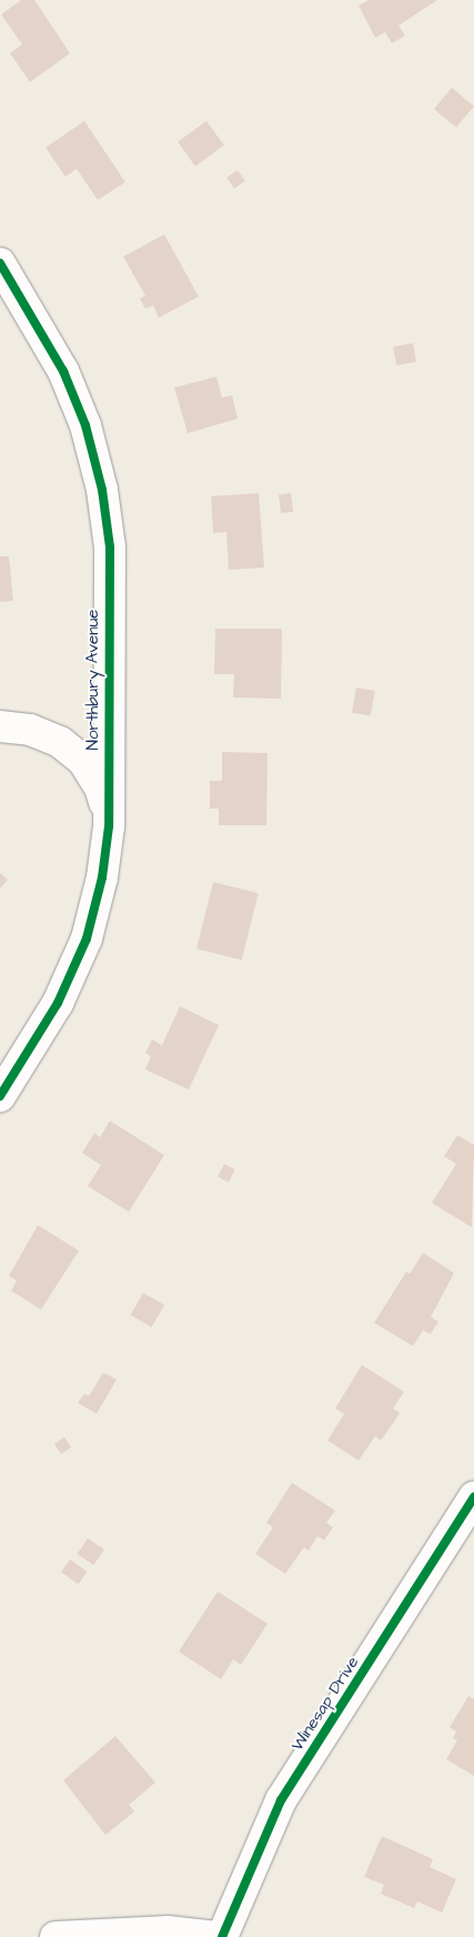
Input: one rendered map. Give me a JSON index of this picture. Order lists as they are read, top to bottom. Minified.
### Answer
{"streets":{"street":["Northbury Avenue","Winesap Drive"]}}
